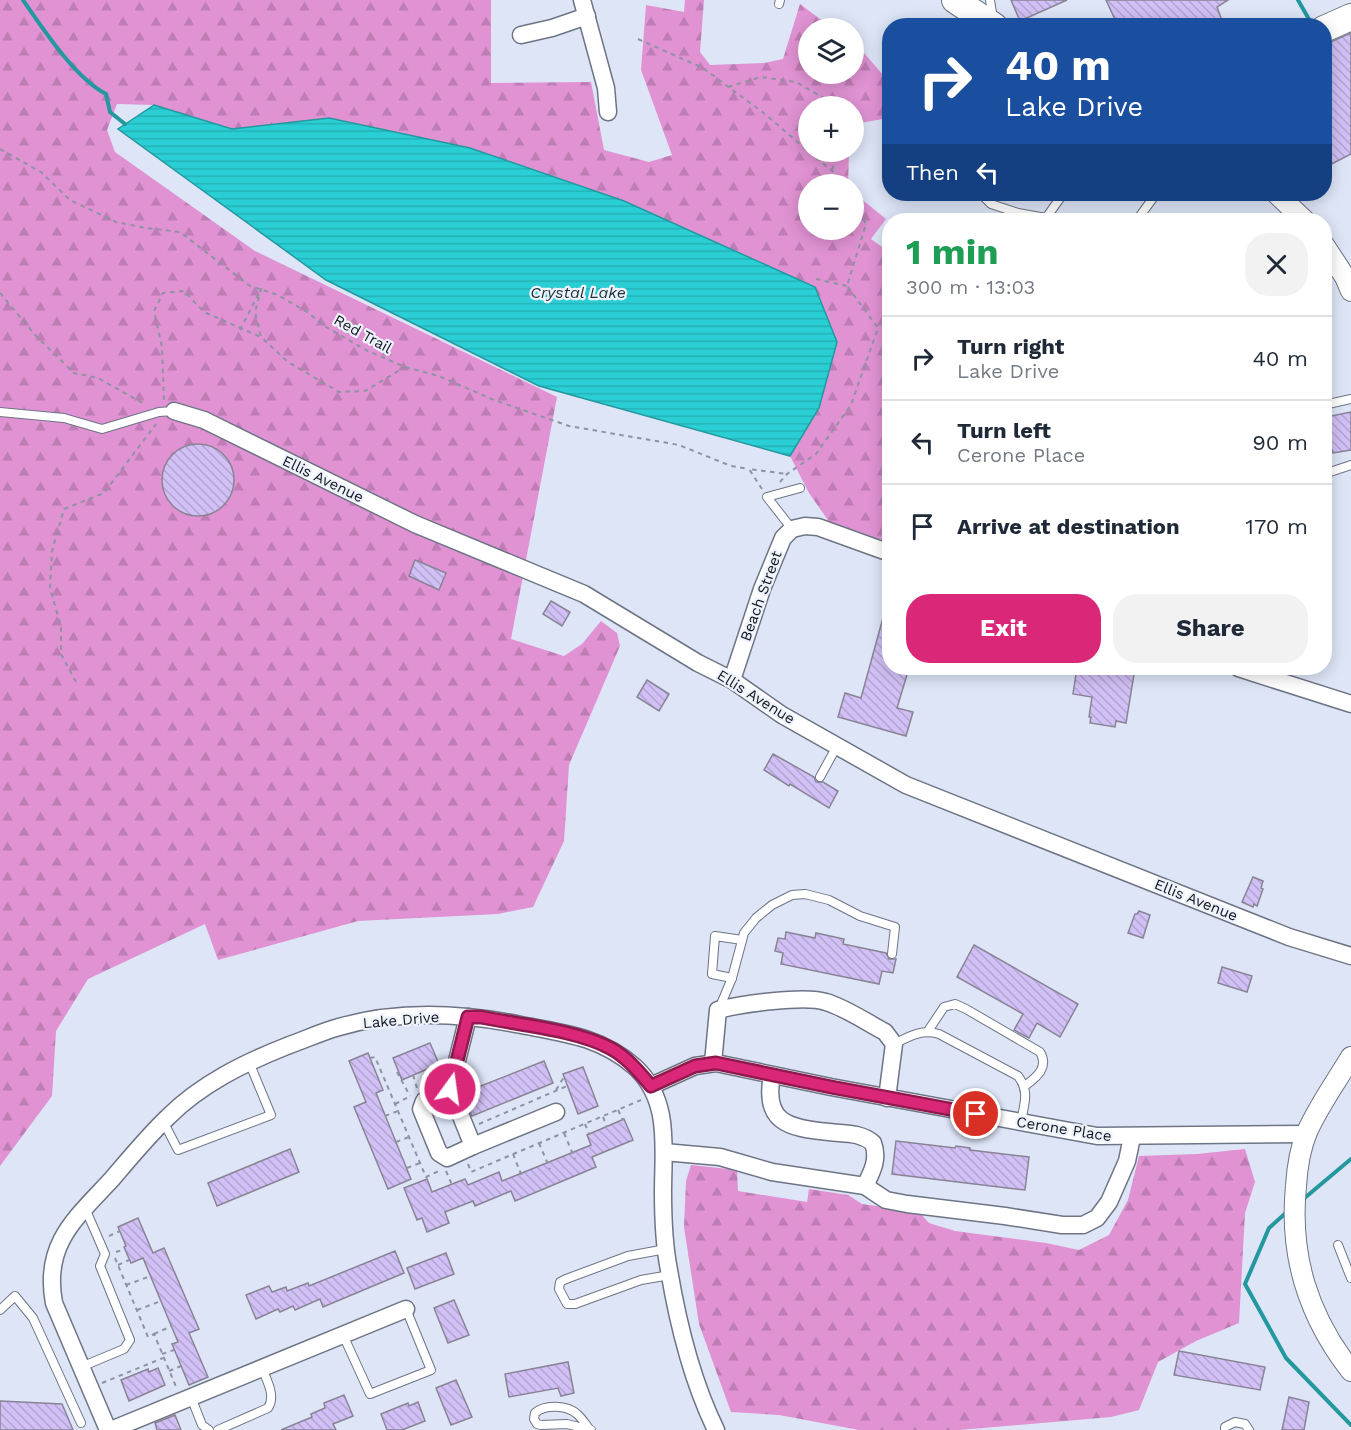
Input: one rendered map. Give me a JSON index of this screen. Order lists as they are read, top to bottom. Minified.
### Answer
{"streets":{"street":["Ellis Avenue","Beach Street","Lake Drive","Cerone Place"],"path":["Red Trail"]},"crossings":[["Ellis Avenue","Beach Street"],["Lake Drive","Cerone Place"]],"water":["Crystal Lake"],"page":{"map_buttons":["+","−"],"turn":["40 m","Lake Drive"],"then":"Then","heading":["1 min","300 m · 13:03"],"list":[{"name":"Turn right","note":"Lake Drive","value":"40 m"},{"name":"Turn left","note":"Cerone Place","value":"90 m"},{"name":"Arrive at destination","value":"170 m"}],"buttons":["Exit","Share"]}}
